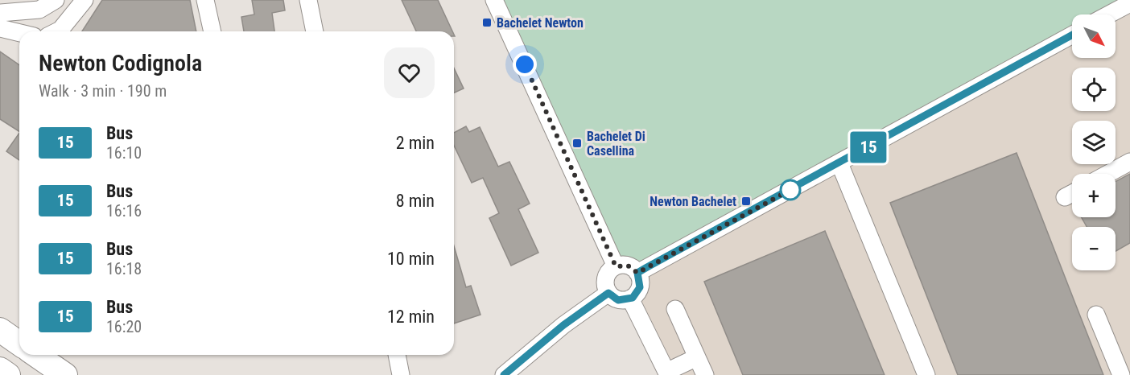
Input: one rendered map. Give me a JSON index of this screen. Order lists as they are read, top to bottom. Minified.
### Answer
{"places":{"transit":["Bachelet Newton","Bachelet Di Casellina","Newton Bachelet"]},"lines":["bus line 15"],"north":"bottom right","page":{"on_map":"15","map_buttons":["+","−"],"heading":["Newton Codignola","Walk · 3 min · 190 m"],"list":[{"mark":"15","name":"Bus","note":"16:10","value":"2 min"},{"mark":"15","name":"Bus","note":"16:16","value":"8 min"},{"mark":"15","name":"Bus","note":"16:18","value":"10 min"},{"mark":"15","name":"Bus","note":"16:20","value":"12 min"}]}}
